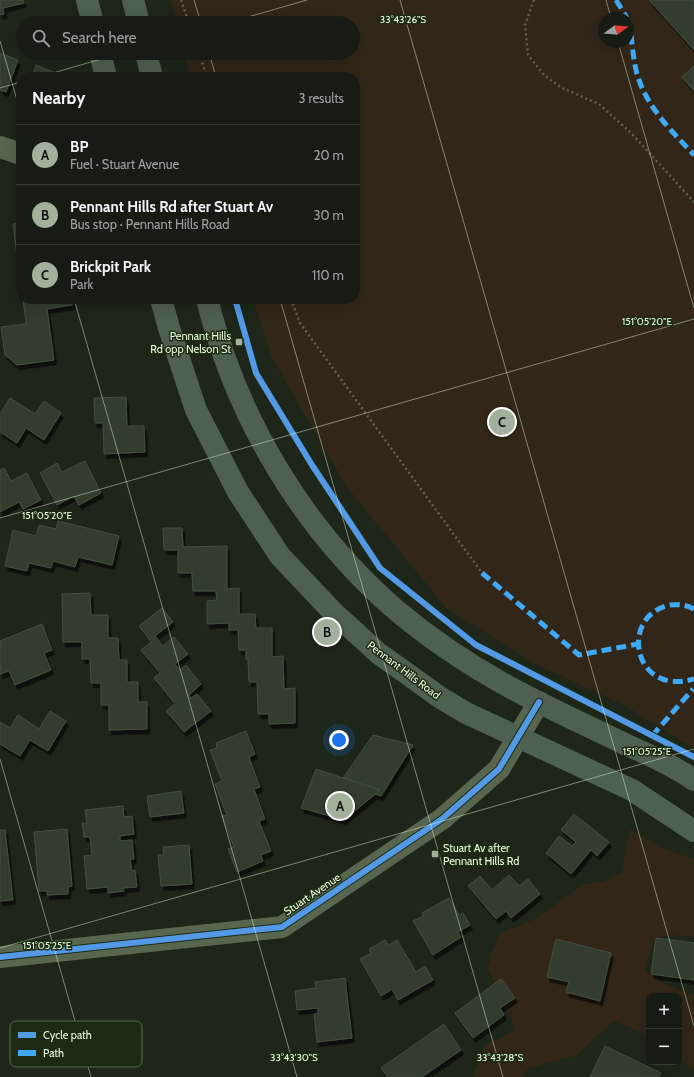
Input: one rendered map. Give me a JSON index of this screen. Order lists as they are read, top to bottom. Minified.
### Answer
{"streets":{"highway":["Pennant Hills Road"],"street":["Stuart Avenue"]},"crossings":[["Pennant Hills Road","Stuart Avenue"]],"places":{"transit":["Pennant Hills Rd opp Nelson St","Stuart Av after Pennant Hills Rd"]},"legend":["Cycle path","Path"],"north":"right","page":{"search":"Search here","heading":["Nearby","3 results"],"list":[{"mark":"A","name":"BP","note":"Fuel · Stuart Avenue","value":"20 m"},{"mark":"B","name":"Pennant Hills Rd after Stuart Av","note":"Bus stop · Pennant Hills Road","value":"30 m"},{"mark":"C","name":"Brickpit Park","note":"Park","value":"110 m"}],"pins":["C","B","A"],"map_buttons":["+","−"]},"coordinates":["33°43'26\"S","151°05'20\"E","151°05'25\"E","33°43'30\"S","33°43'28\"S"]}
